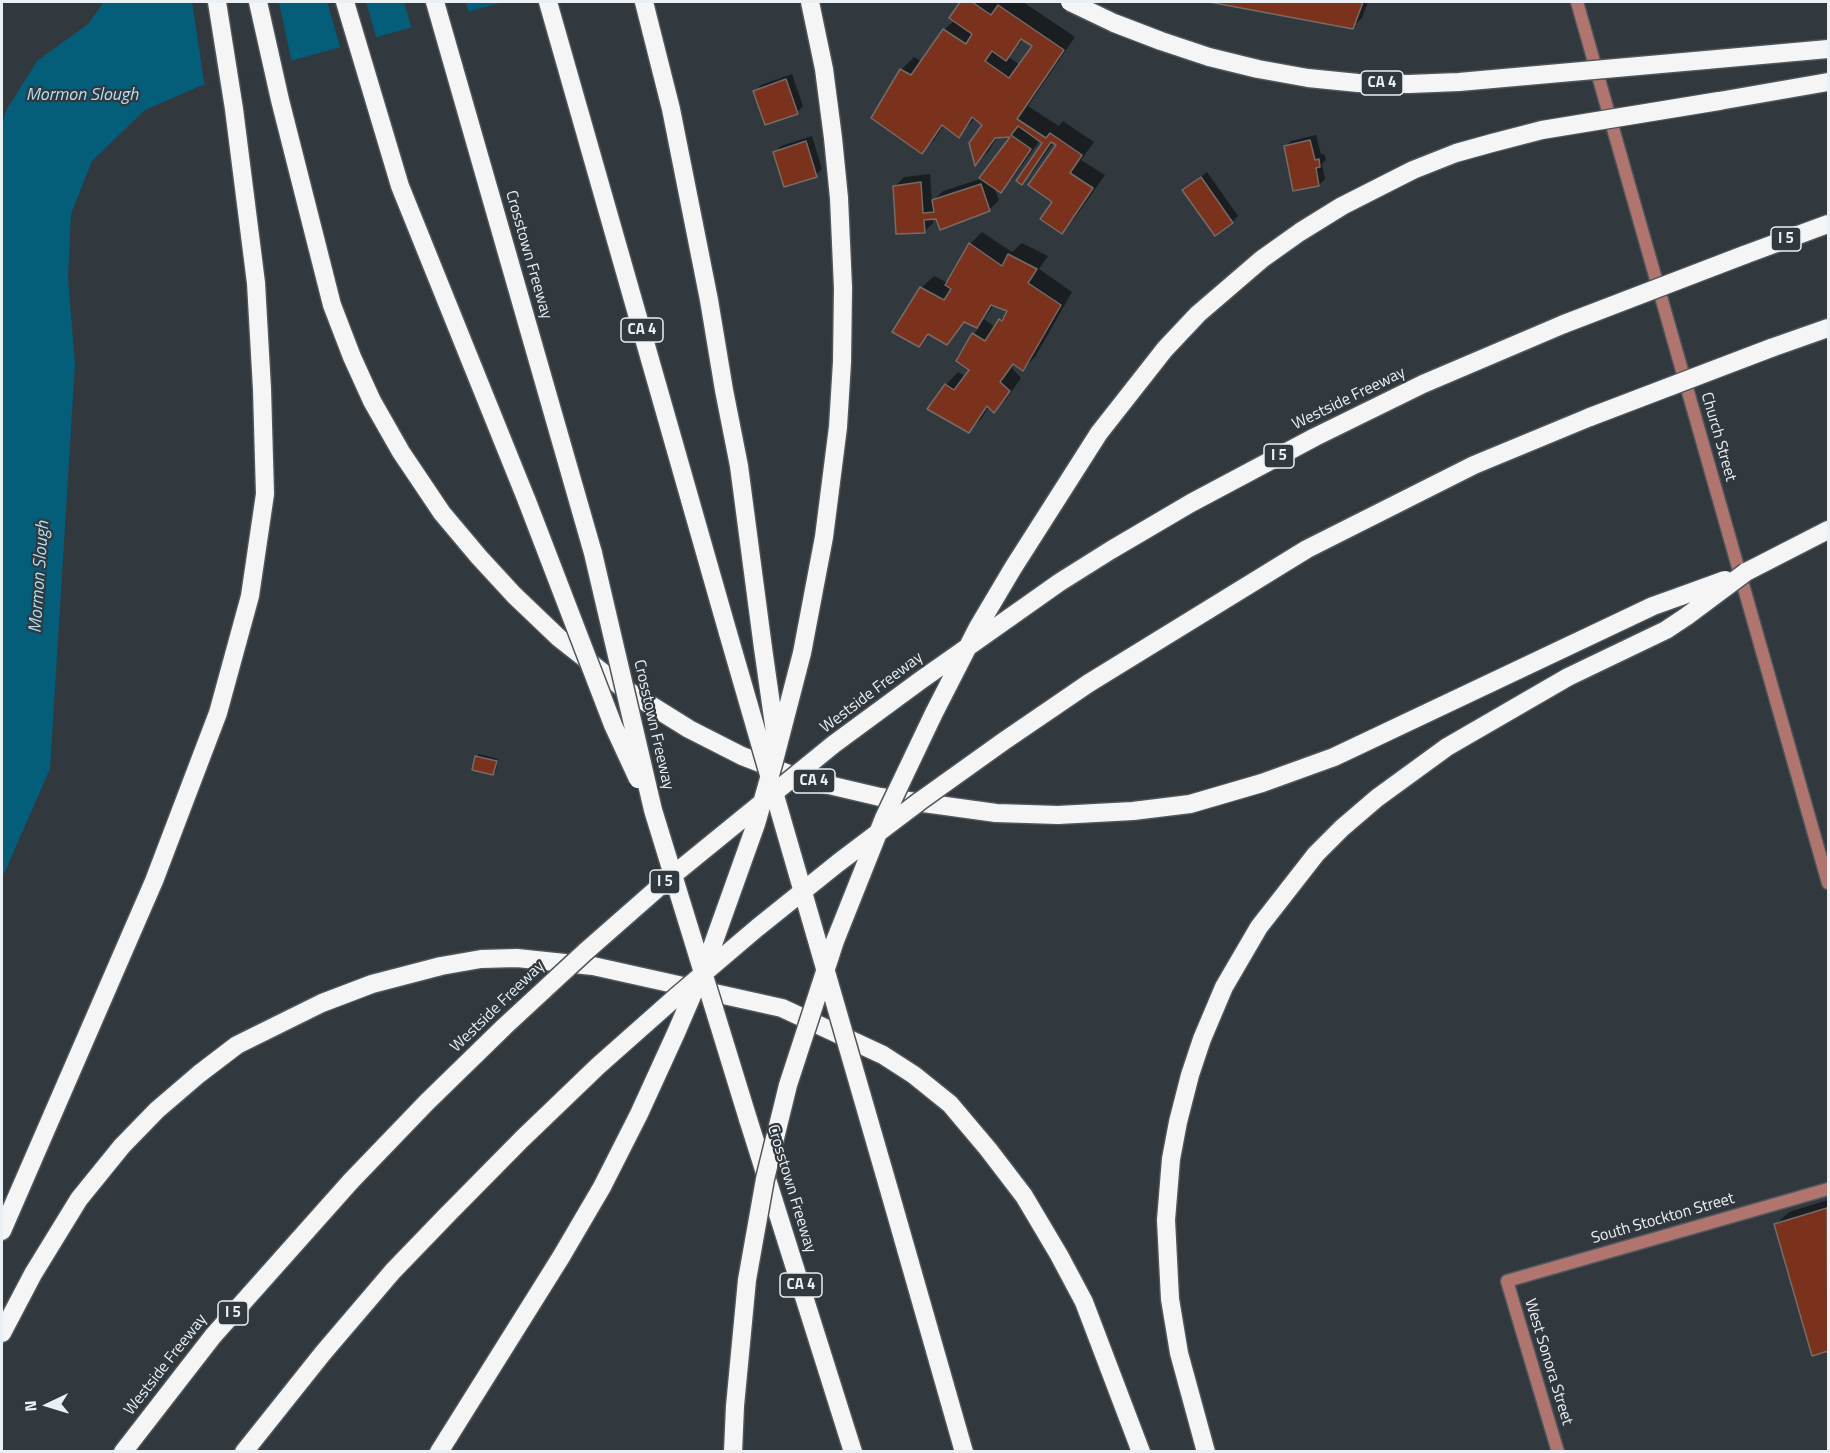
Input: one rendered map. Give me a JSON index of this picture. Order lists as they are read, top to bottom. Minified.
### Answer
{"streets":{"highway":["CA 4","I 5","Crosstown Freeway","Westside Freeway"],"street":["Church Street","South Stockton Street","West Sonora Street"]},"crossings":[["South Stockton Street","West Sonora Street"]],"water":["Mormon Slough"],"north":"left"}
